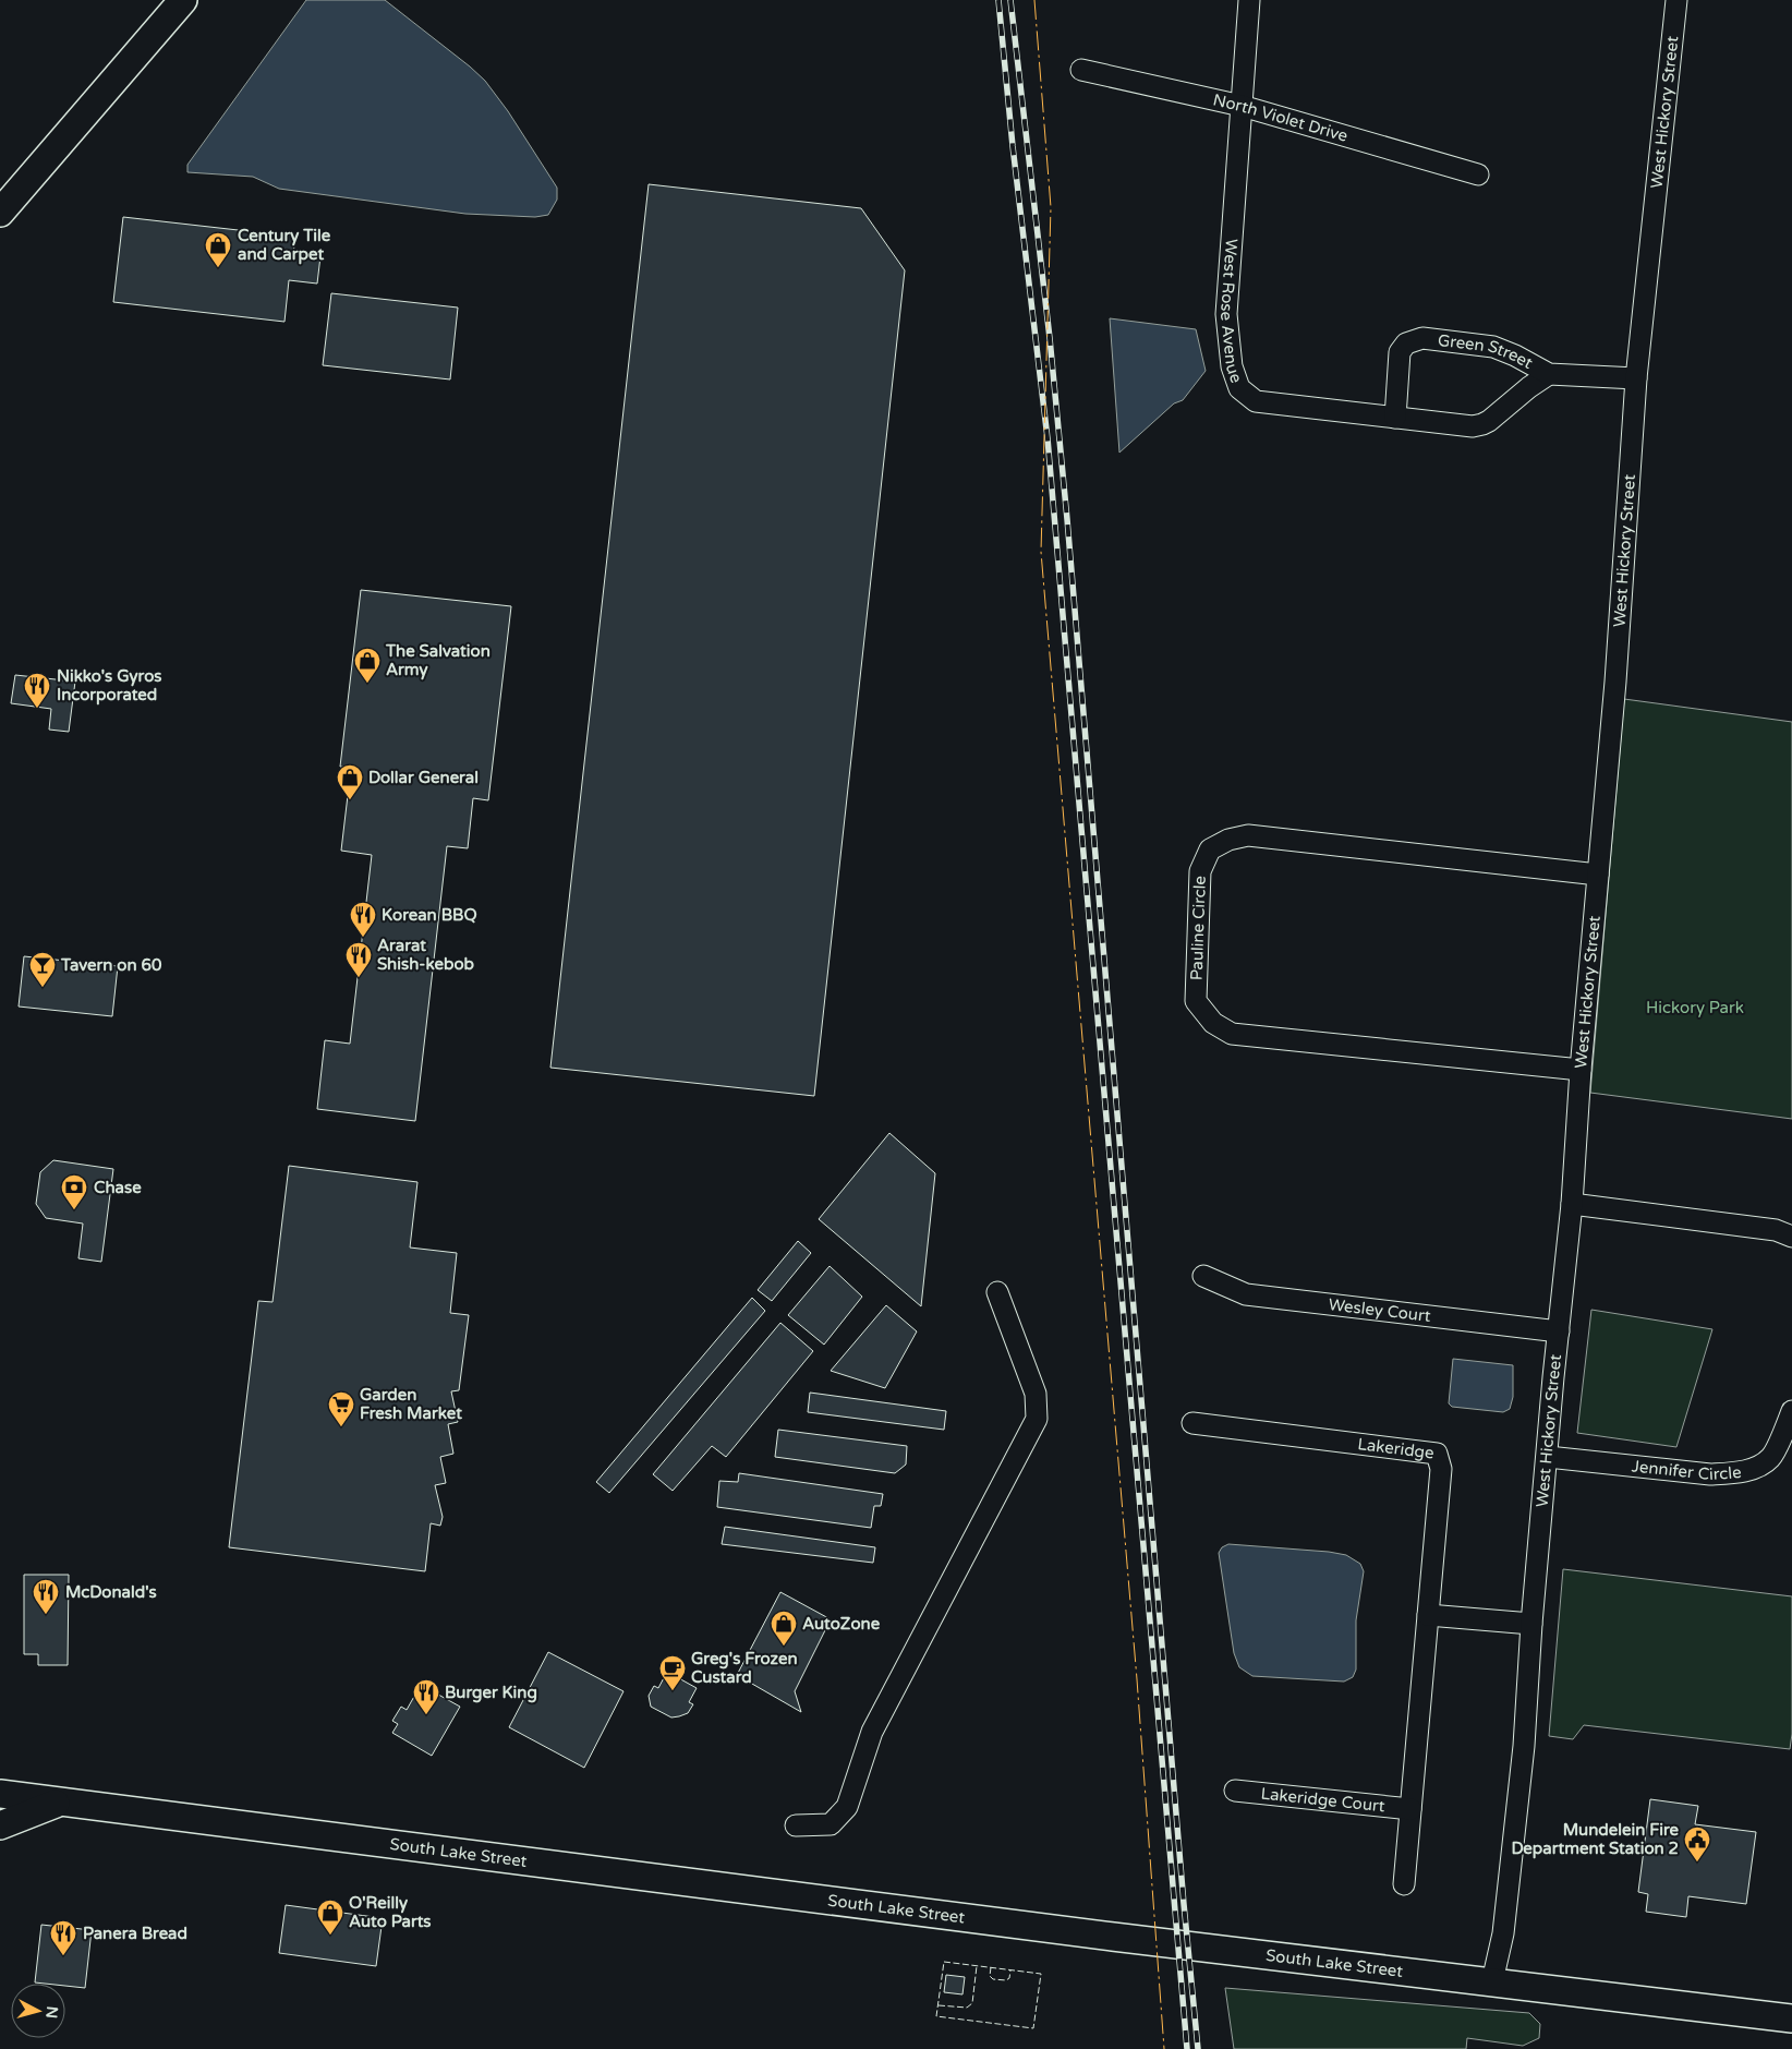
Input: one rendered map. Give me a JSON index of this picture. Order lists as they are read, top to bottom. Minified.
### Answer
{"streets":{"main road":["South Lake Street"],"street":["West Hickory Street","North Violet Drive","West Rose Avenue","Green Street","Pauline Circle","Wesley Court","Lakeridge","Jennifer Circle","Lakeridge Court"]},"crossings":[["West Hickory Street","Green Street"],["West Hickory Street","Pauline Circle"],["West Hickory Street","Wesley Court"],["West Hickory Street","Jennifer Circle"],["West Hickory Street","South Lake Street"],["North Violet Drive","West Rose Avenue"],["West Rose Avenue","Green Street"],["Lakeridge","Lakeridge Court"]],"parks":["Hickory Park"],"places":{"shop":["Century Tile and Carpet","The Salvation Army","Dollar General","AutoZone","O'Reilly Auto Parts"],"restaurant":["Nikko's Gyros Incorporated","Korean BBQ","Ararat Shish-kebob","McDonald's","Burger King","Panera Bread"],"bar":["Tavern on 60"],"bank":["Chase"],"supermarket":["Garden Fresh Market"],"cafe":["Greg's Frozen Custard"],"public building":["Mundelein Fire Department Station 2"]},"north":"right"}
